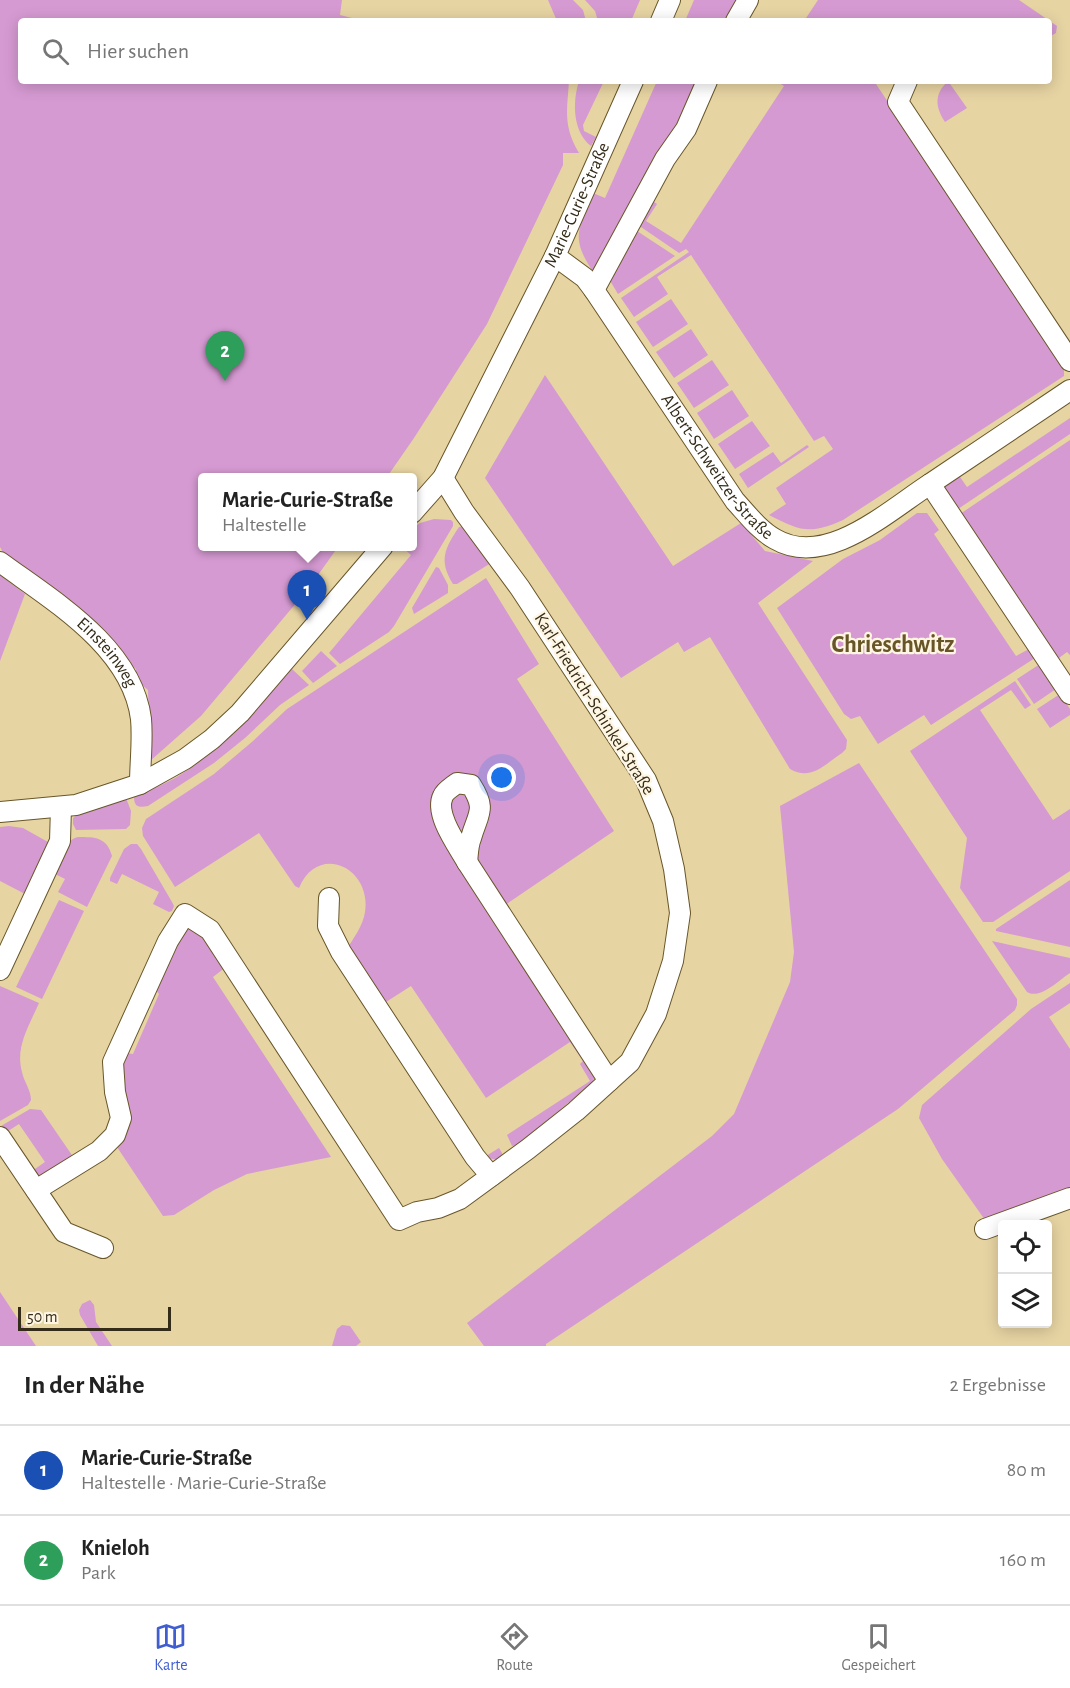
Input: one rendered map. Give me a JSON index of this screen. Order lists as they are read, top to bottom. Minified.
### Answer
{"streets":{"street":["Marie-Curie-Straße","Albert-Schweitzer-Straße","Einsteinweg","Karl-Friedrich-Schinkel-Straße"]},"crossings":[["Marie-Curie-Straße","Albert-Schweitzer-Straße"],["Marie-Curie-Straße","Karl-Friedrich-Schinkel-Straße"]],"districts":["Chrieschwitz"],"scale_bar":"50 m","page":{"search":"Hier suchen","pins":["2","1"],"popup":["Marie-Curie-Straße","Haltestelle"],"scale":"50 m","heading":["In der Nähe","2 Ergebnisse"],"list":[{"mark":"1","name":"Marie-Curie-Straße","note":"Haltestelle · Marie-Curie-Straße","value":"80 m"},{"mark":"2","name":"Knieloh","note":"Park","value":"160 m"}],"nav":["Karte","Route","Gespeichert"]}}
